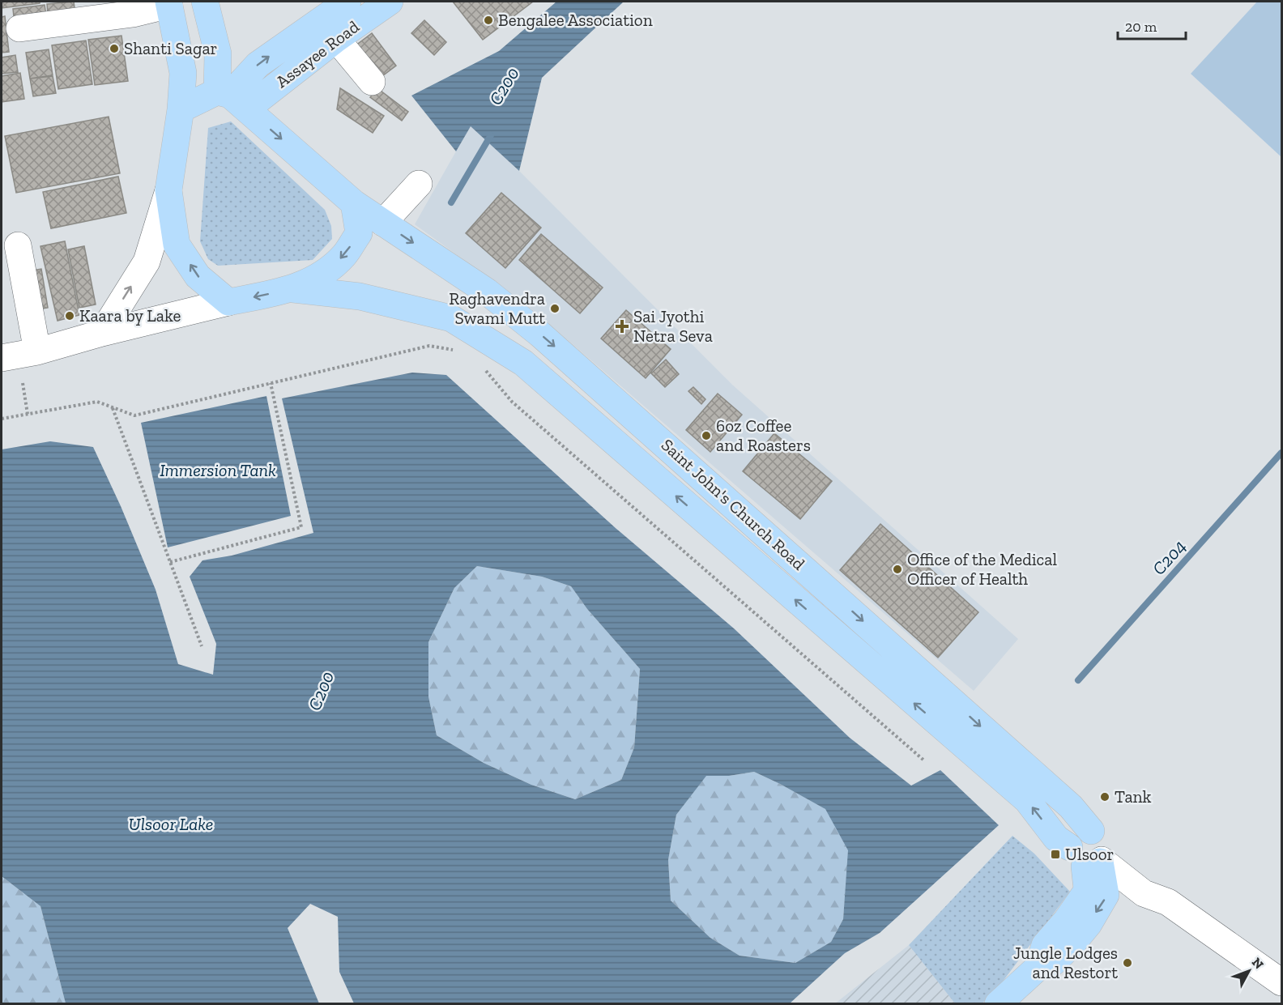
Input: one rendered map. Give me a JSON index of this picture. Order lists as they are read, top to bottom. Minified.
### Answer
{"streets":{"main road":["Assayee Road","Saint John's Church Road"]},"crossings":[["Assayee Road","Saint John's Church Road"]],"water":["C200","Immersion Tank","C204","Ulsoor Lake"],"places":{"other":["Bengalee Association","Shanti Sagar","Raghavendra Swami Mutt","Kaara by Lake","6oz Coffee and Roasters","Office of the Medical Officer of Health","Tank","Jungle Lodges and Restort"],"health":["Sai Jyothi Netra Seva"],"transit":["Ulsoor"]},"scale_bar":"20 m","north":"top right"}
